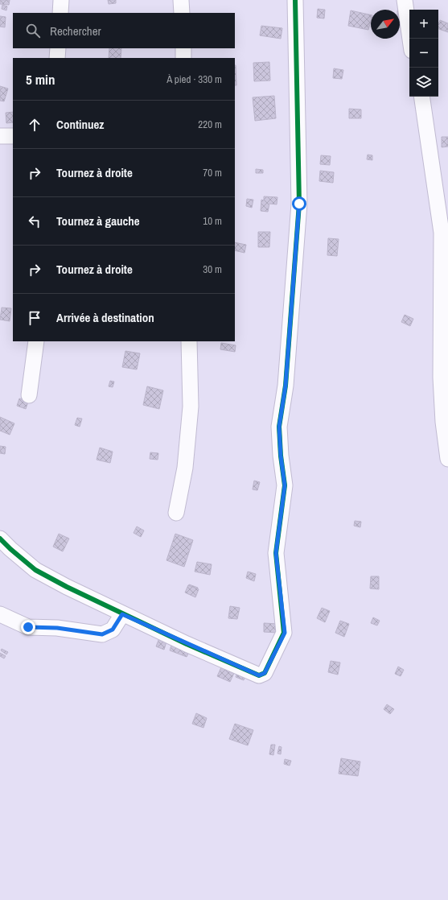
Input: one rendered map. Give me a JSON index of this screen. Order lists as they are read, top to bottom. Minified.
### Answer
{"north":"top right","page":{"map_buttons":["+","−"],"search":"Rechercher","heading":["5 min","À pied · 330 m"],"list":[["Continuez","220 m"],["Tournez à droite","70 m"],["Tournez à gauche","10 m"],["Tournez à droite","30 m"],"Arrivée à destination"]}}
